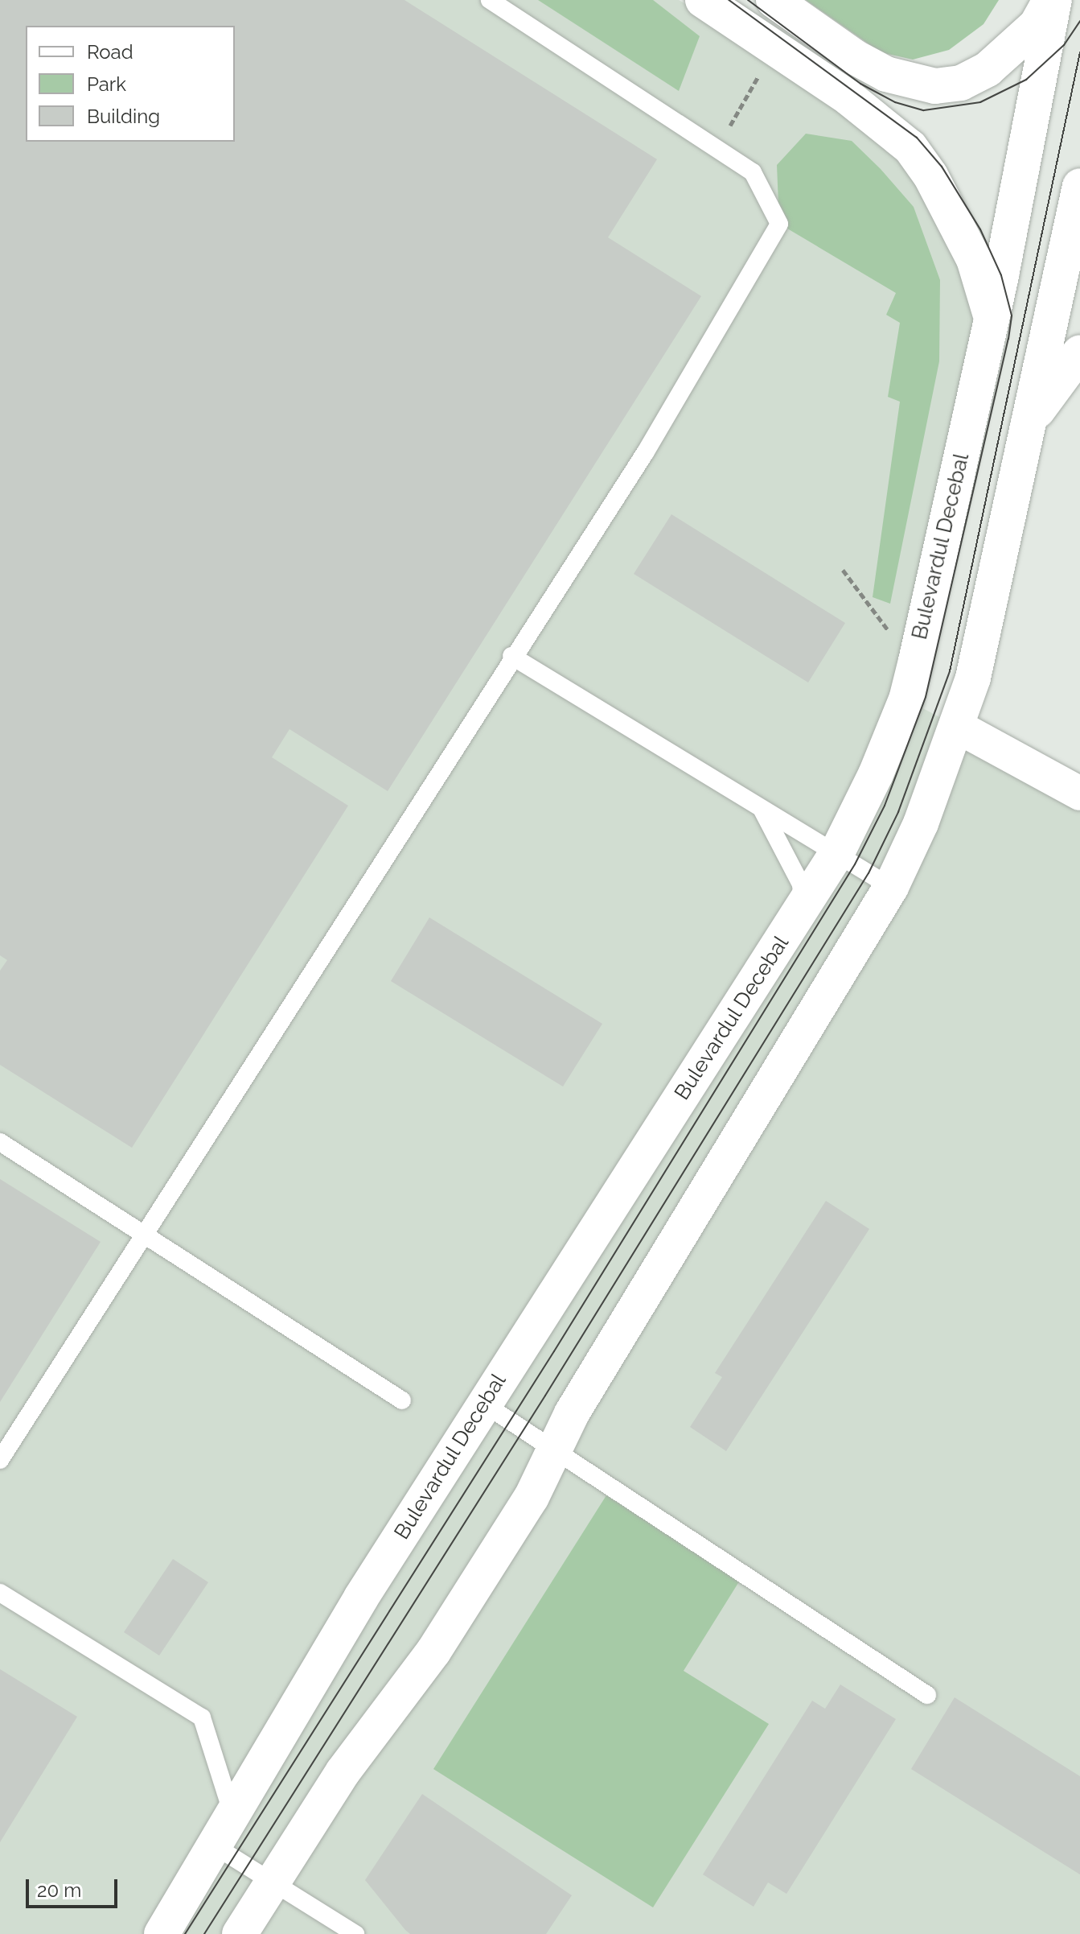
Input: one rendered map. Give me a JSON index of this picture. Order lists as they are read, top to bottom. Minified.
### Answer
{"streets":{"main road":["Bulevardul Decebal"]},"legend":["Road","Park","Building"],"scale_bar":"20 m"}
